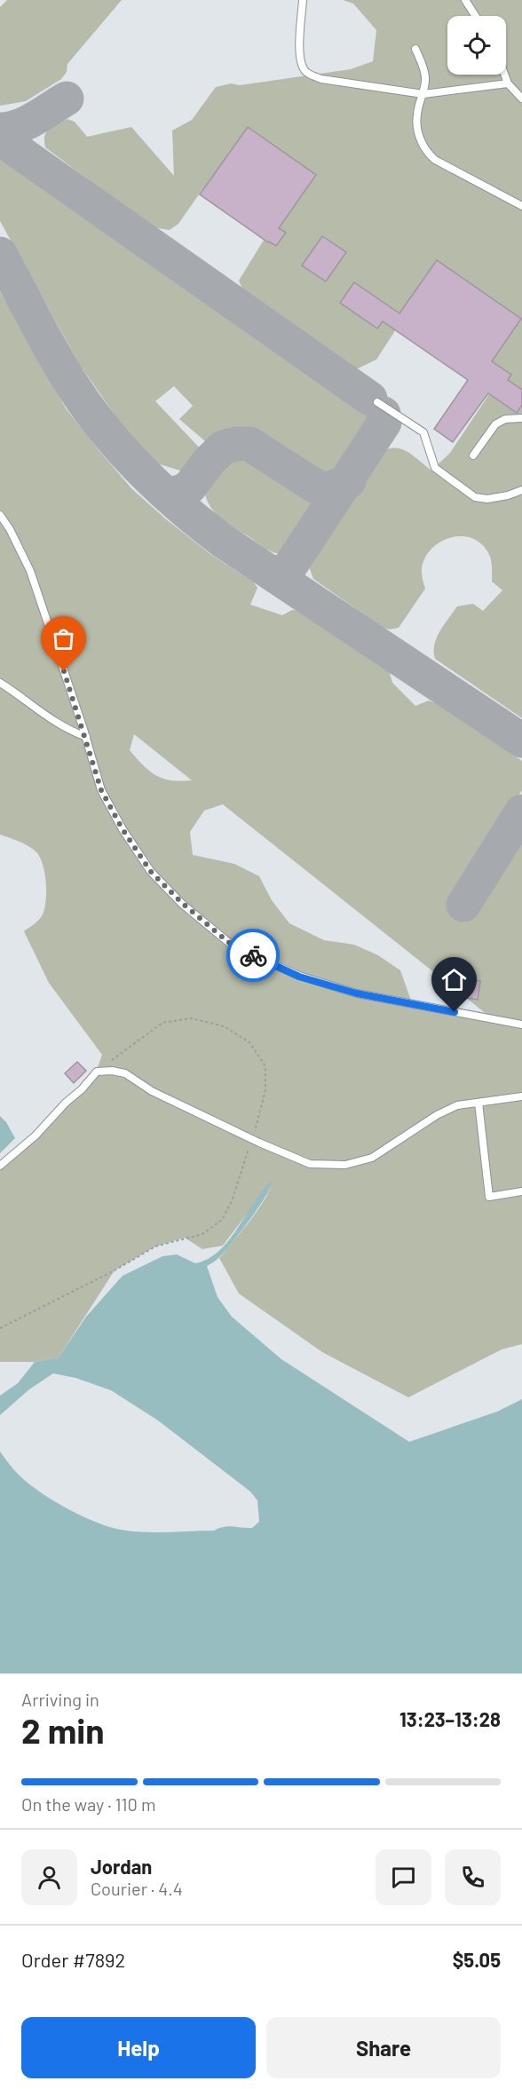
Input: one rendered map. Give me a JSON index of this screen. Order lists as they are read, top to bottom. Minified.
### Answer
{"page":{"heading":["2 min","Arriving in","13:23–13:28"],"panel":["Jordan","Courier · 4.4","Order #7892","$5.05"],"bar":"On the way · 110 m","buttons":["Help","Share"]}}
